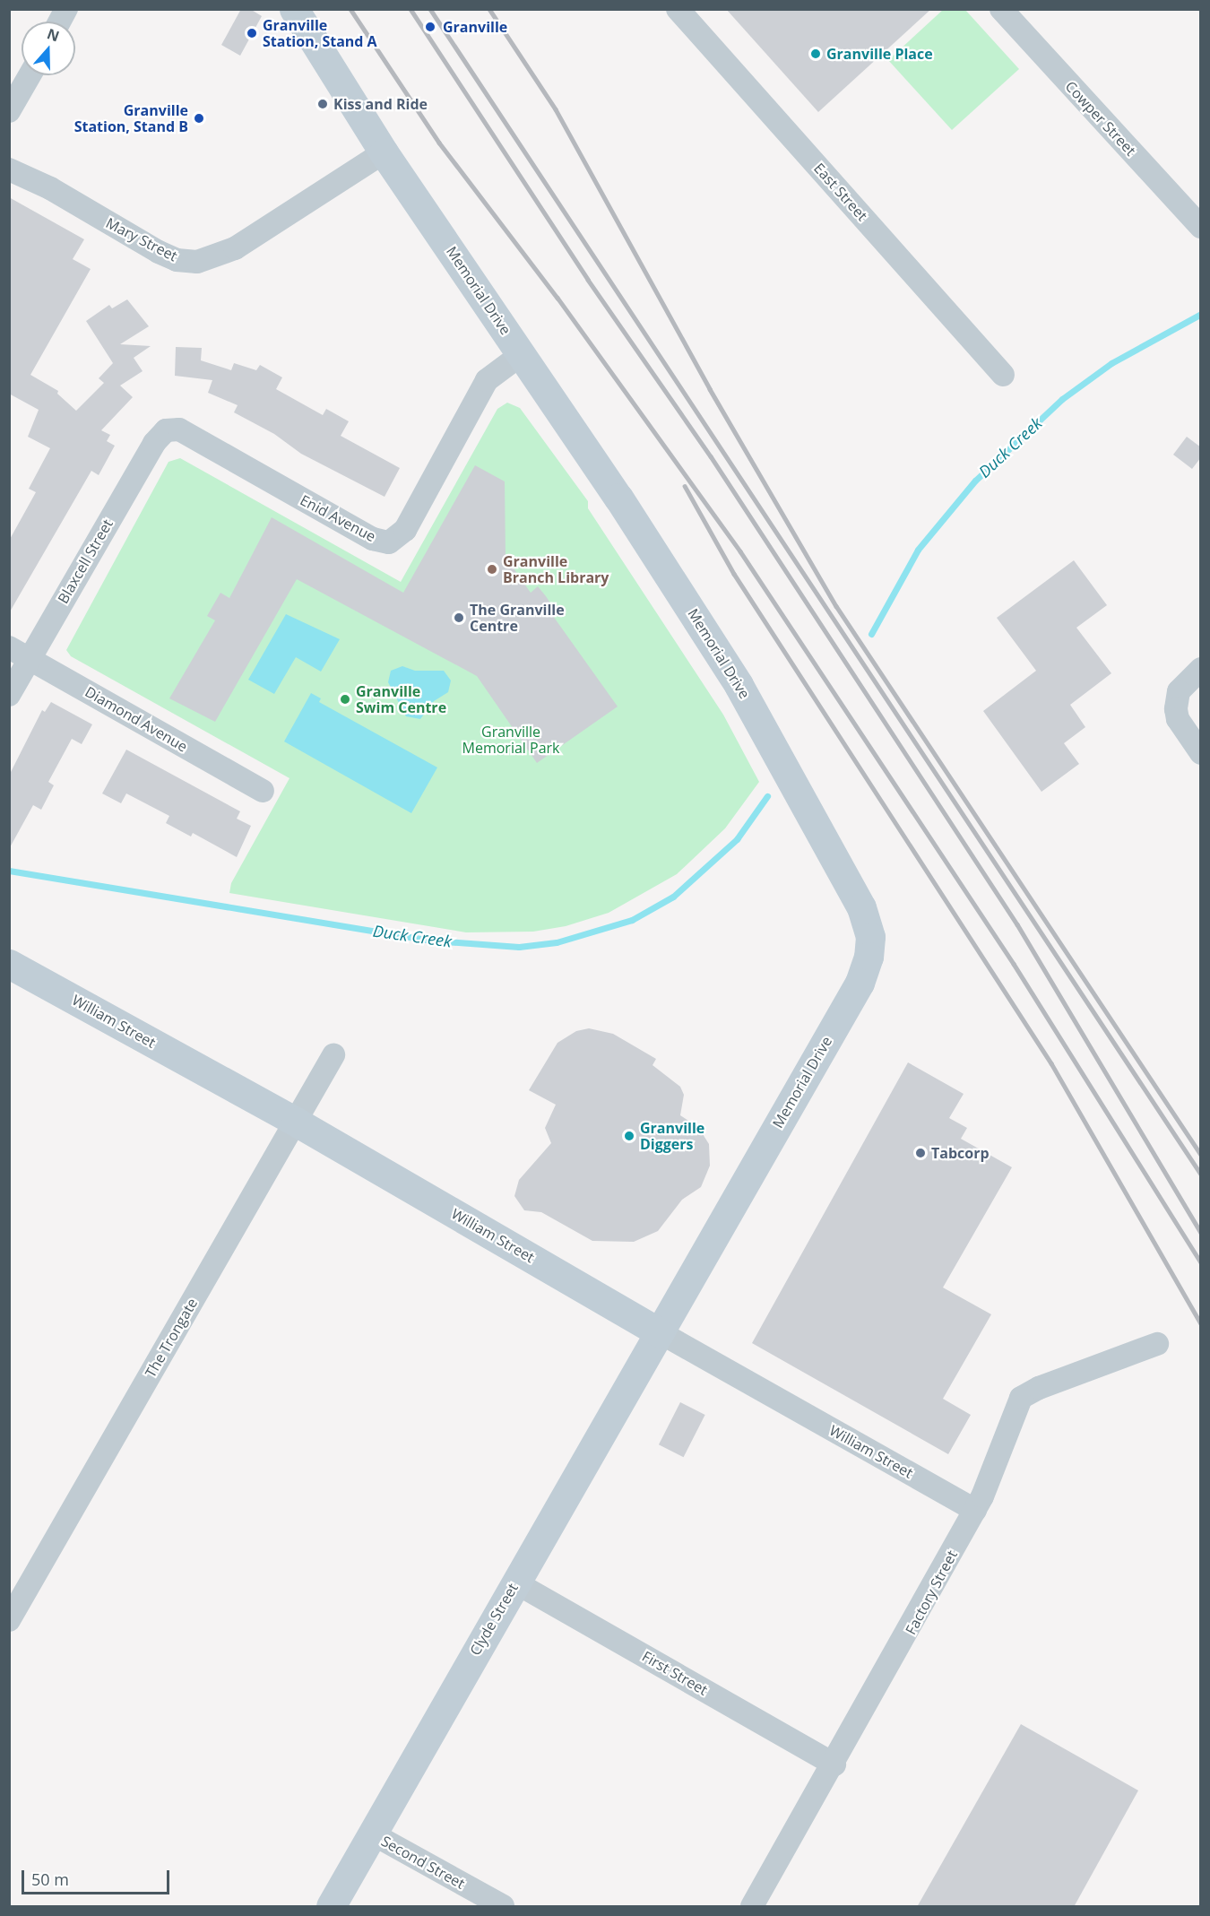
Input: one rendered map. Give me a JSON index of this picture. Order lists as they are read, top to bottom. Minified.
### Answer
{"streets":{"main road":["Memorial Drive","William Street","Clyde Street"],"street":["Cowper Street","East Street","Mary Street","Enid Avenue","Blaxcell Street","Diamond Avenue","The Trongate","Factory Street","First Street","Second Street"]},"crossings":[["Mary Street","Memorial Drive"],["Memorial Drive","Enid Avenue"],["Memorial Drive","William Street"],["Memorial Drive","Clyde Street"],["Enid Avenue","Blaxcell Street"],["Blaxcell Street","Diamond Avenue"],["William Street","The Trongate"],["William Street","Factory Street"],["William Street","Clyde Street"],["Factory Street","First Street"],["Clyde Street","First Street"],["Clyde Street","Second Street"]],"water":["Duck Creek"],"parks":["Granville Memorial Park"],"places":["Granville","Granville Station, Stand A","Granville Place","Kiss and Ride","Granville Station, Stand B","Granville Branch Library","The Granville Centre","Granville Swim Centre","Granville Diggers","Tabcorp"],"scale_bar":"50 m","north":"top"}
